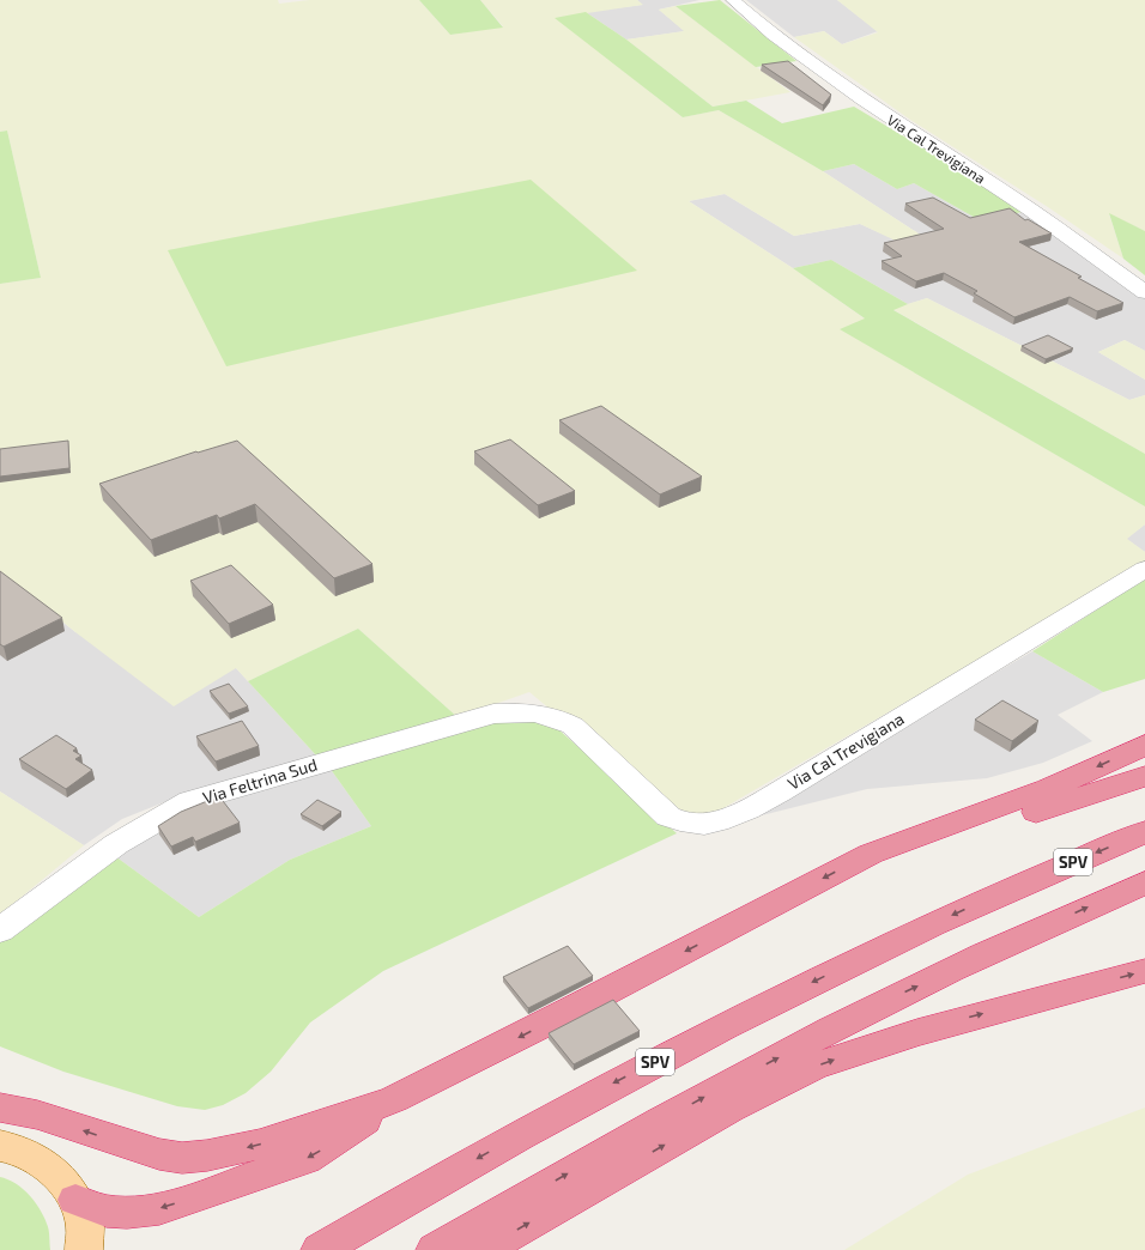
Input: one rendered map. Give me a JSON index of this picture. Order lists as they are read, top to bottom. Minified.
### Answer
{"streets":{"highway":["SPV"],"street":["Via Cal Trevigiana","Via Feltrina Sud"]},"crossings":[["Via Cal Trevigiana","Via Feltrina Sud"]]}
